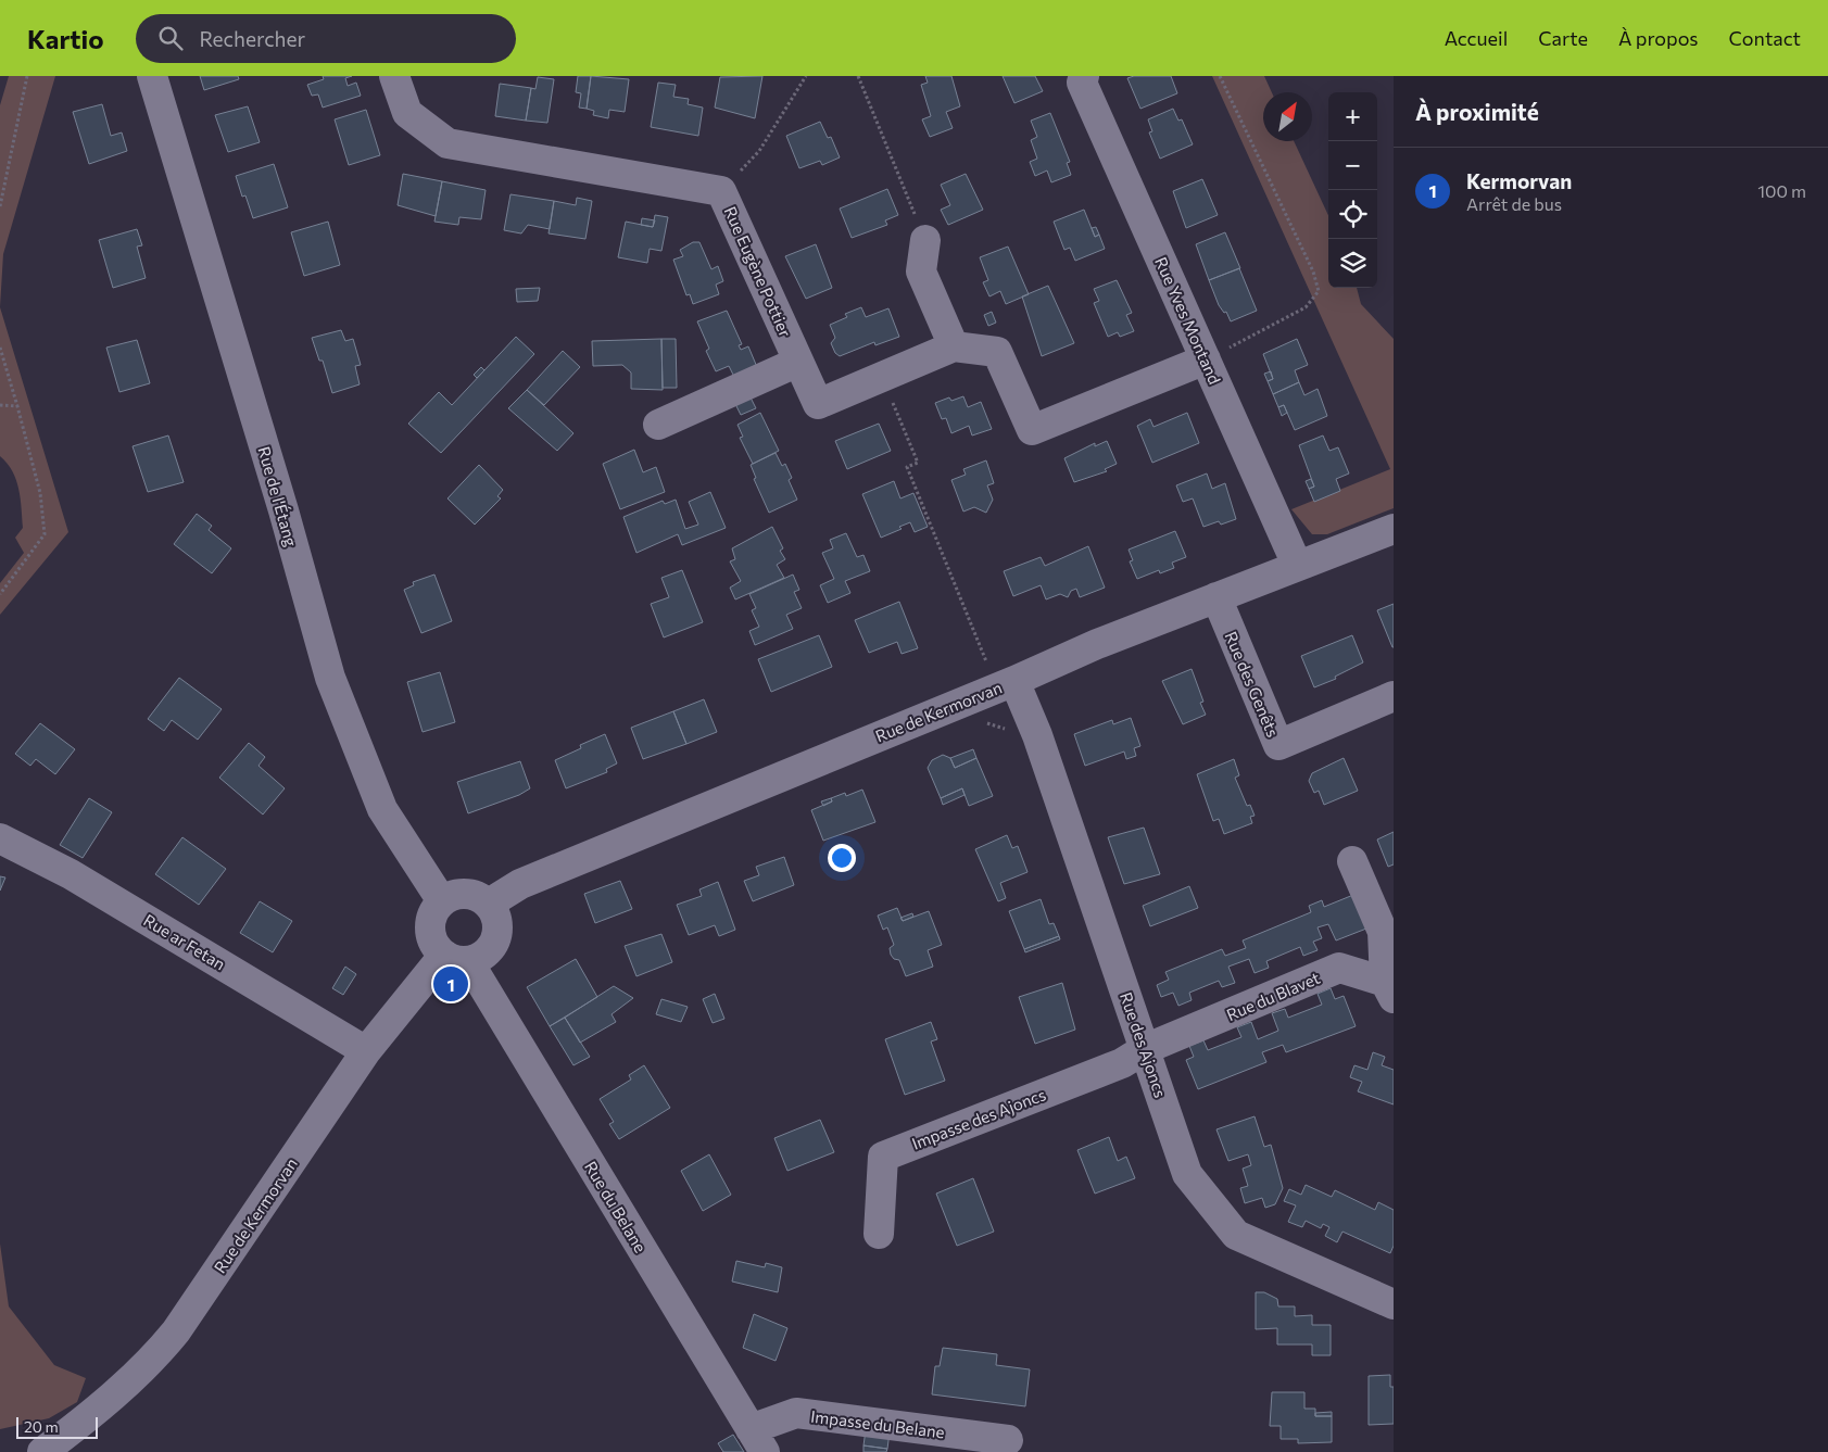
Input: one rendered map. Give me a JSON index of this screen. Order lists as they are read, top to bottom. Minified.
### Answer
{"streets":{"street":["Rue Eugène Pottier","Rue Yves Montand","Rue de l'Étang","Rue des Genêts","Rue de Kermorvan","Rue ar Fetan","Rue du Blavet","Rue des Ajoncs","Impasse des Ajoncs","Rue du Belane","Impasse du Belane"]},"crossings":[["Rue Yves Montand","Rue de Kermorvan"],["Rue de l'Étang","Rue de Kermorvan"],["Rue de l'Étang","Rue du Belane"],["Rue des Genêts","Rue de Kermorvan"],["Rue de Kermorvan","Rue ar Fetan"],["Rue de Kermorvan","Rue des Ajoncs"],["Rue de Kermorvan","Rue du Belane"],["Rue du Blavet","Rue des Ajoncs"],["Rue du Blavet","Impasse des Ajoncs"],["Rue des Ajoncs","Impasse des Ajoncs"],["Rue du Belane","Impasse du Belane"]],"scale_bar":"20 m","north":"top right","page":{"header":"Kartio","search":"Rechercher","nav":["Accueil","Carte","À propos","Contact"],"heading":"À proximité","map_buttons":["+","−"],"list":[{"mark":"1","name":"Kermorvan","note":"Arrêt de bus","value":"100 m"}],"pins":"1","scale":"20 m"}}
